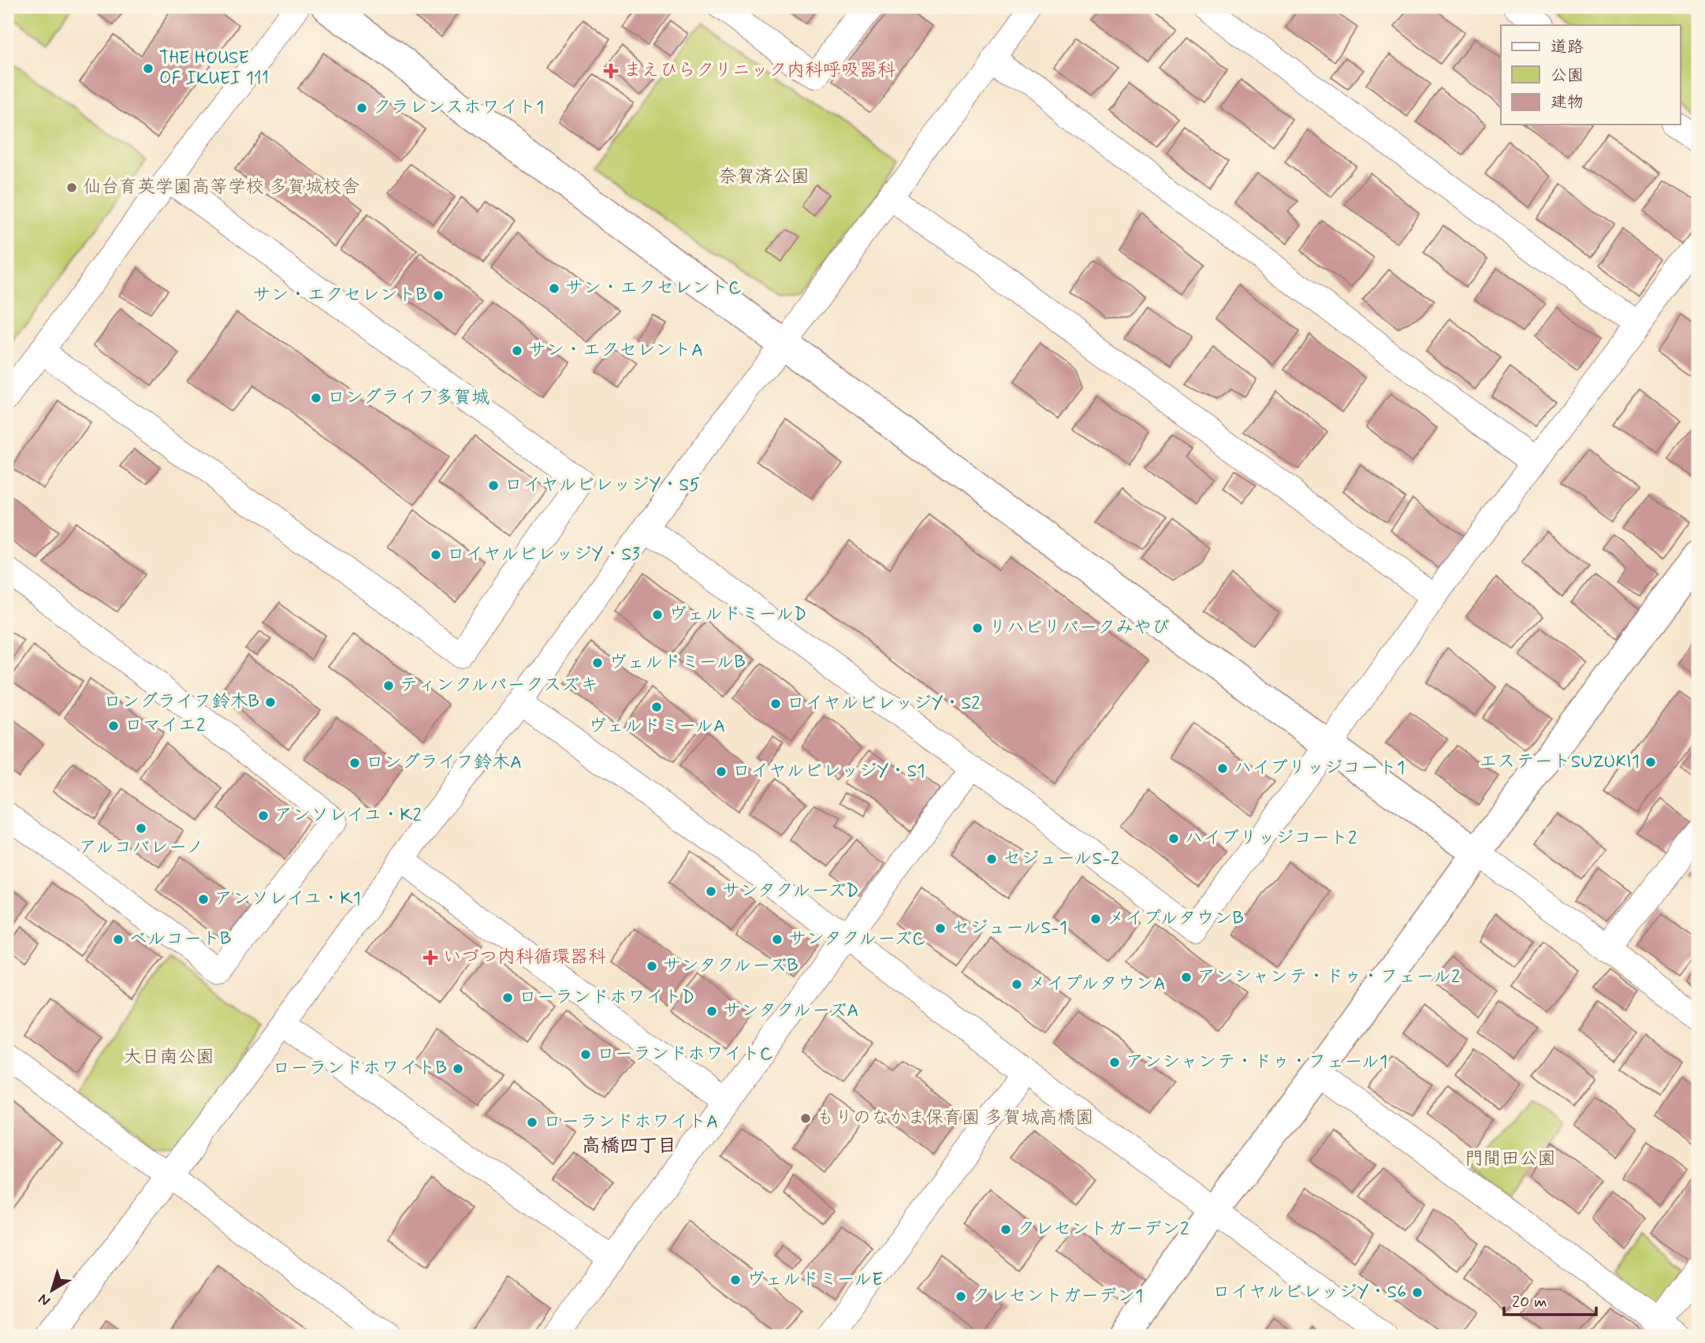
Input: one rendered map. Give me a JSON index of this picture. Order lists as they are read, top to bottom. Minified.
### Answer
{"districts":["高橋四丁目"],"parks":["奈賀済公園","大日南公園","門間田公園"],"places":{"other":["THE HOUSE OF IKUEI 111","クラレンスホワイト1","仙台育英学園高等学校 多賀城校舎","サン・エクセレントC","サン・エクセレントB","サン・エクセレントA","ロングライフ多賀城","ロイヤルビレッジY・S5","ロイヤルビレッジY・S3","ヴェルドミールD","リハビリパークみやび","ヴェルドミールB","ティンクルパークスズキ","ロングライフ鈴木B","ロイヤルビレッジY・S2","ヴェルドミールA","ロマイエ2","エステートSUZUKI1","ロングライフ鈴木A","ハイブリッジコート1","ロイヤルビレッジY・S1","アンソレイユ・K2","アルコバレーノ","ハイブリッジコート2","セジュールS-2","サンタクルーズD","アンソレイユ・K1","メイプルタウンB","セジュールS-1","ベルコートB","サンタクルーズC","サンタクルーズB","アンシャンテ・ドゥ・フェール2","メイプルタウンA","ローランドホワイトD","サンタクルーズA","ローランドホワイトC","アンシャンテ・ドゥ・フェール1","ローランドホワイトB","もりのなかま保育園 多賀城高橋園","ローランドホワイトA","クレセントガーデン2","ヴェルドミールE","ロイヤルビレッジY・S6","クレセントガーデン1"],"health":["まえひらクリニック内科呼吸器科","いづつ内科循環器科"]},"legend":["道路","公園","建物"],"scale_bar":"20 m","north":"bottom left"}
